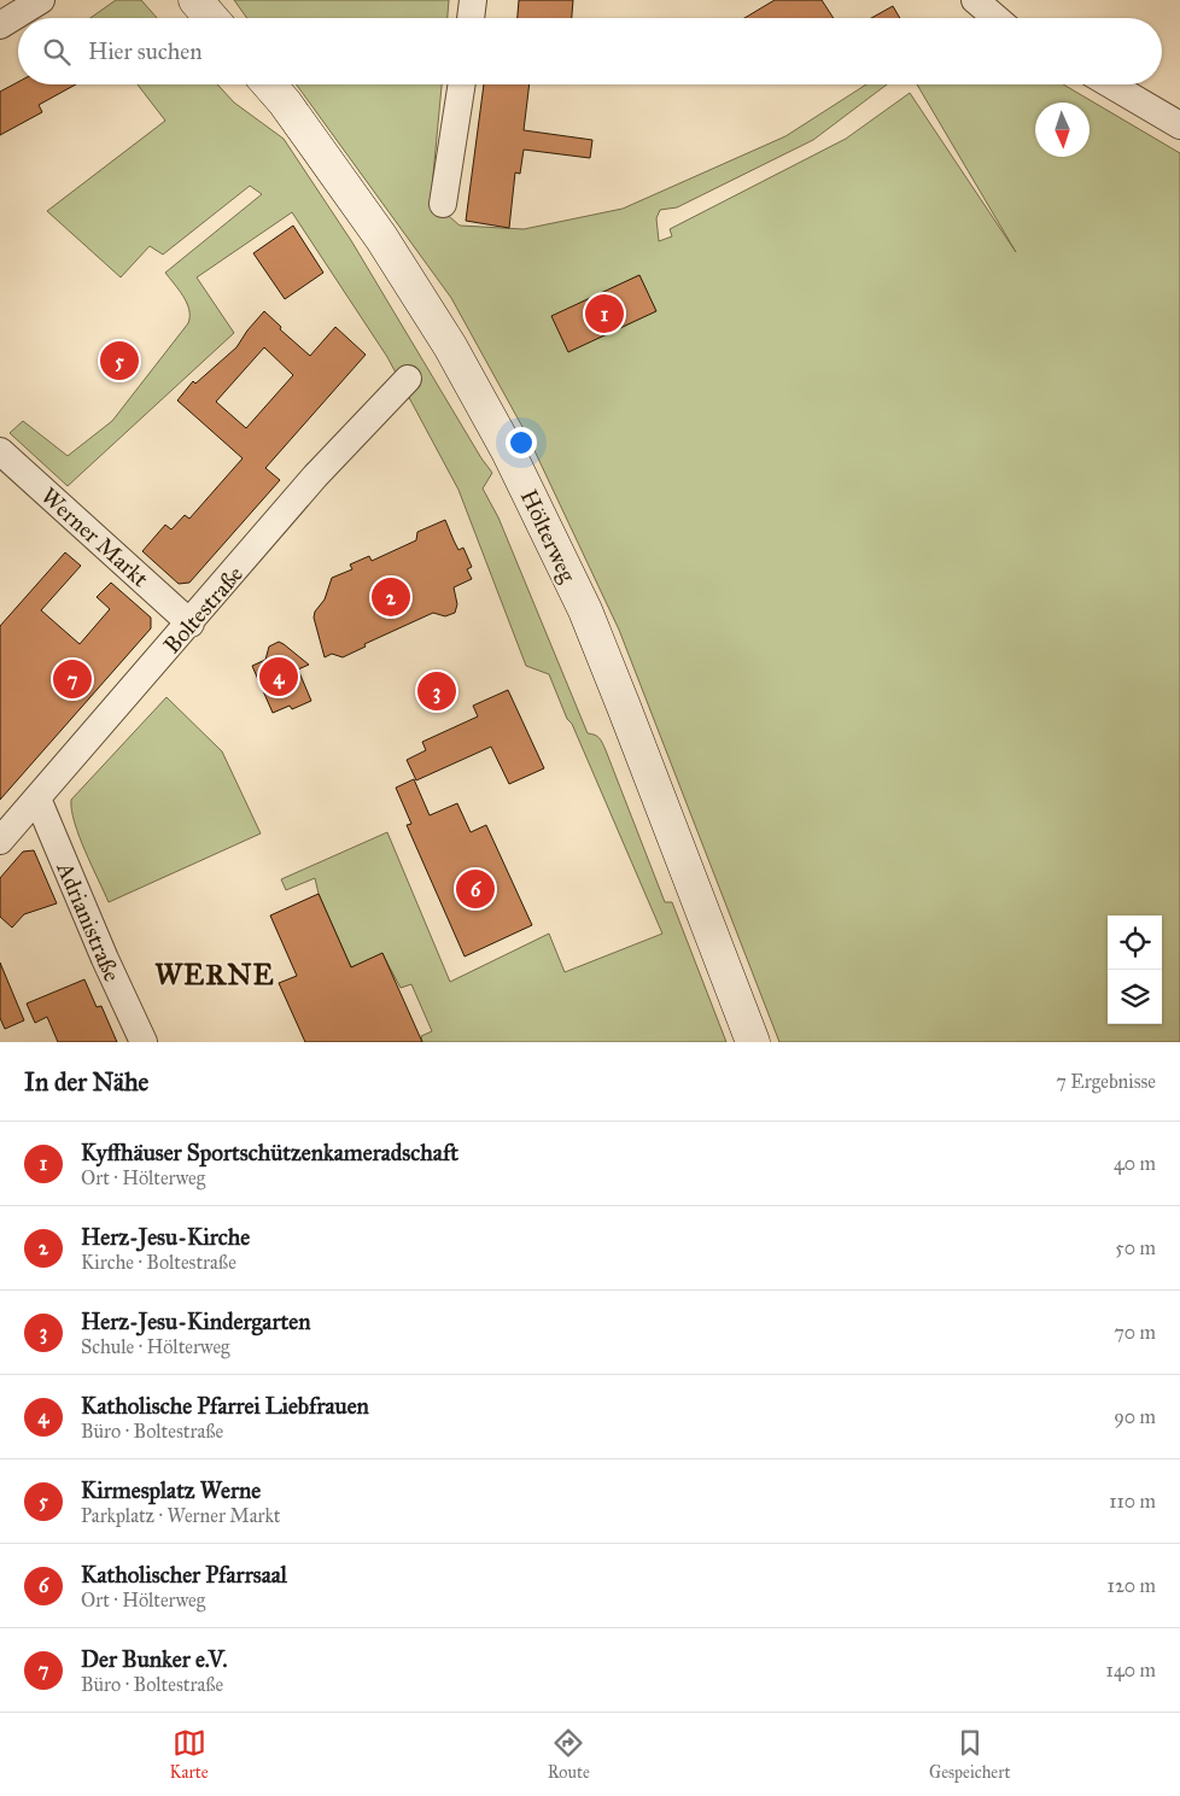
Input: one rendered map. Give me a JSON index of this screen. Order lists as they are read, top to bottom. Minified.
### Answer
{"streets":{"main road":["Hölterweg"],"street":["Werner Markt","Boltestraße","Adrianistraße"]},"crossings":[["Werner Markt","Boltestraße"],["Boltestraße","Adrianistraße"]],"districts":["WERNE"],"north":"bottom","page":{"search":"Hier suchen","pins":["1","5","2","4","7","3","6"],"heading":["In der Nähe","7 Ergebnisse"],"list":[{"mark":"1","name":"Kyffhäuser Sportschützenkameradschaft","note":"Ort · Hölterweg","value":"40 m"},{"mark":"2","name":"Herz-Jesu-Kirche","note":"Kirche · Boltestraße","value":"50 m"},{"mark":"3","name":"Herz-Jesu-Kindergarten","note":"Schule · Hölterweg","value":"70 m"},{"mark":"4","name":"Katholische Pfarrei Liebfrauen","note":"Büro · Boltestraße","value":"90 m"},{"mark":"5","name":"Kirmesplatz Werne","note":"Parkplatz · Werner Markt","value":"110 m"},{"mark":"6","name":"Katholischer Pfarrsaal","note":"Ort · Hölterweg","value":"120 m"},{"mark":"7","name":"Der Bunker e.V.","note":"Büro · Boltestraße","value":"140 m"}],"nav":["Karte","Route","Gespeichert"]}}
